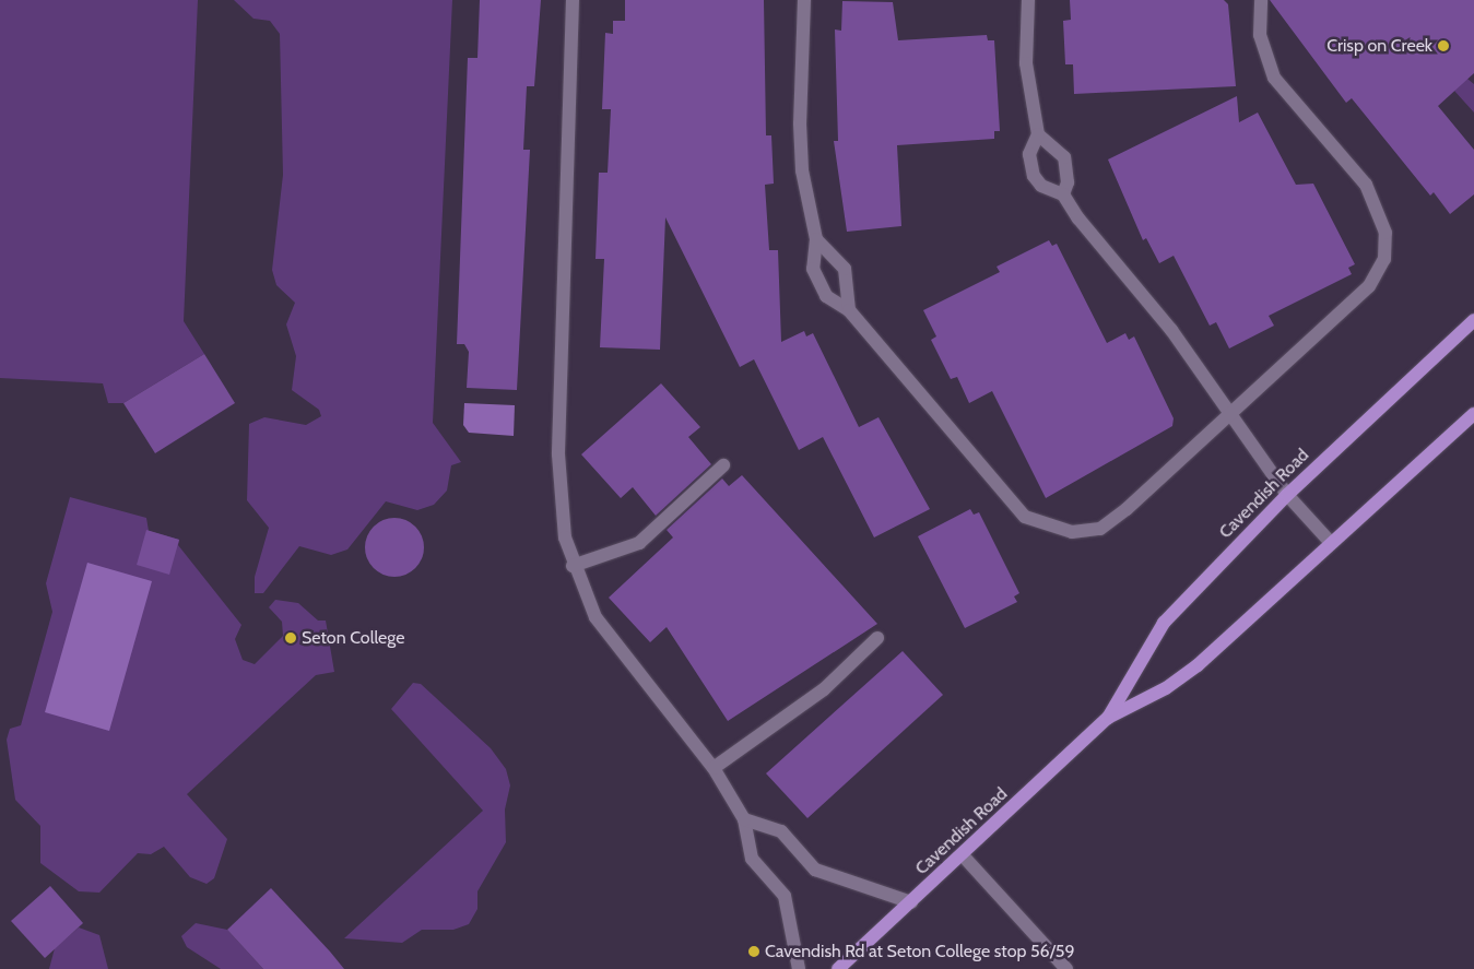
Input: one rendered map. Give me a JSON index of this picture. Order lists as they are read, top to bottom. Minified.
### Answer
{"streets":{"main road":["Cavendish Road"]},"places":["Crisp on Creek","Seton College","Cavendish Rd at Seton College stop 56/59"]}
